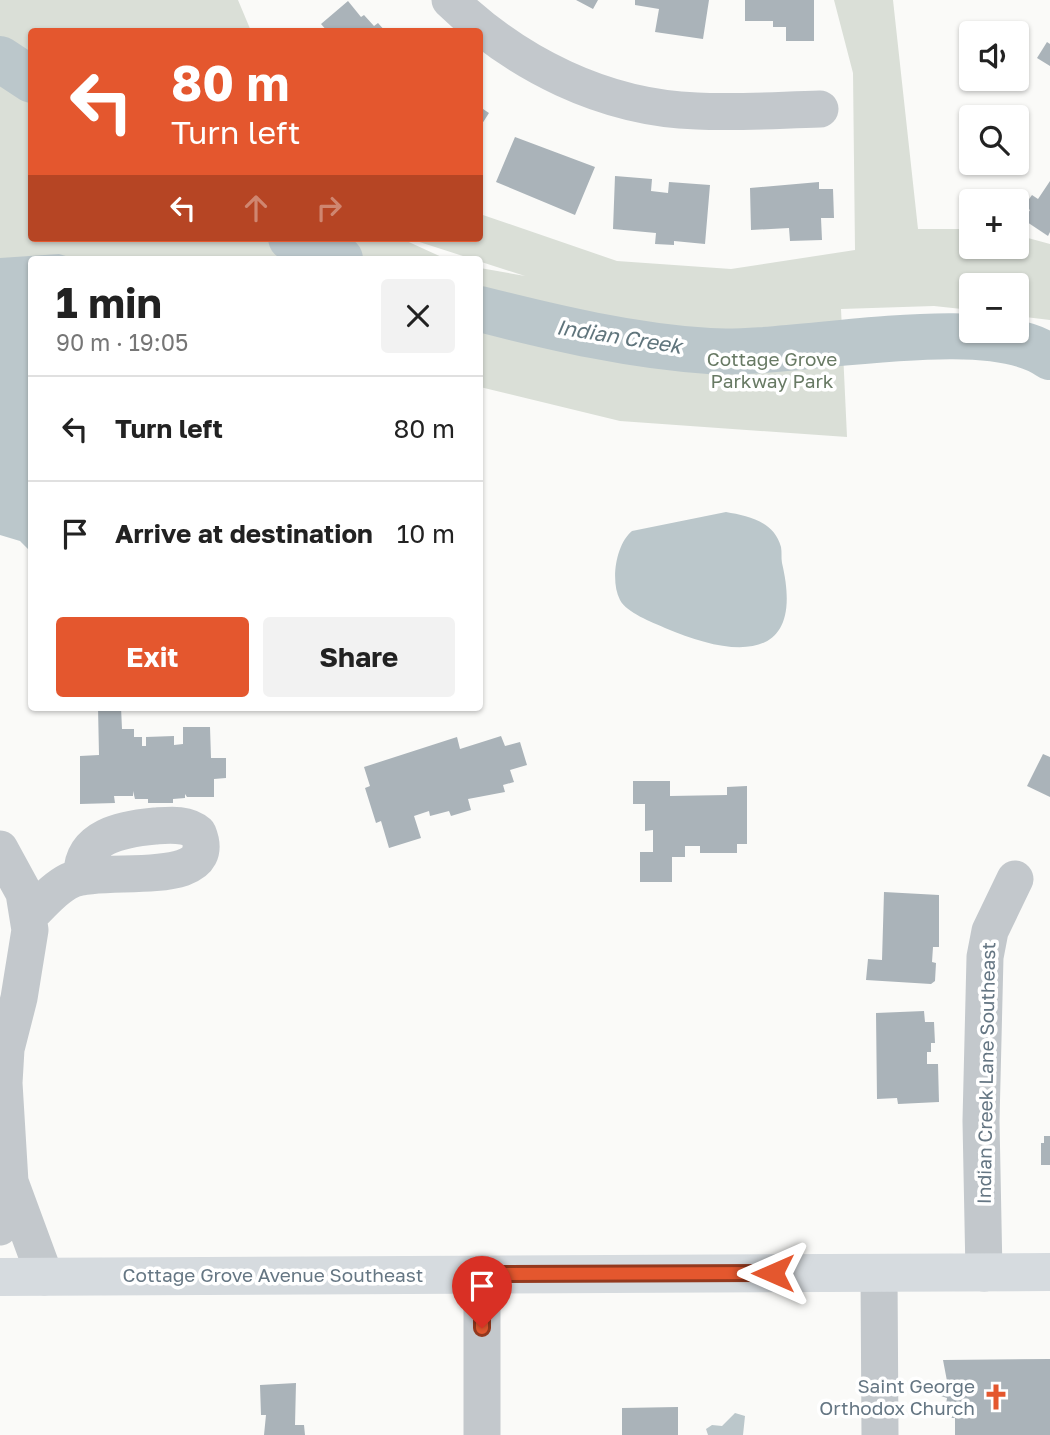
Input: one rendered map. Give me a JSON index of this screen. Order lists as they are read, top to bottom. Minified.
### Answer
{"streets":{"main road":["Cottage Grove Avenue Southeast"],"street":["Indian Creek Lane Southeast"]},"crossings":[["Indian Creek Lane Southeast","Cottage Grove Avenue Southeast"]],"water":["Indian Creek"],"parks":["Cottage Grove Parkway Park"],"places":{"church":["Saint George Orthodox Church"]},"page":{"map_buttons":["+","−"],"turn":["80 m","Turn left"],"heading":["1 min","90 m · 19:05"],"list":[{"name":"Turn left","value":"80 m"},{"name":"Arrive at destination","value":"10 m"}],"buttons":["Exit","Share"]}}
